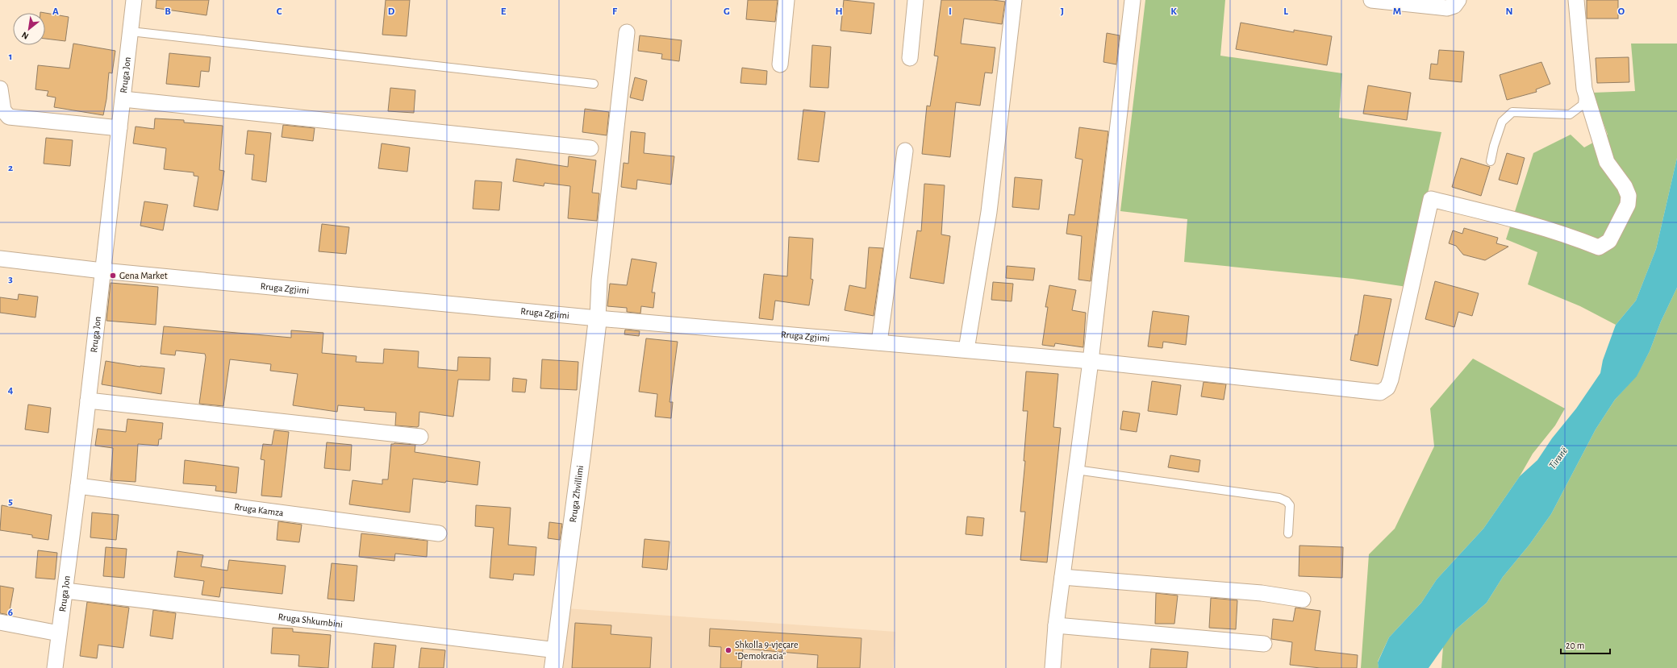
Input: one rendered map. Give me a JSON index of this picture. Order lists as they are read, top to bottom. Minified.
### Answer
{"streets":{"street":["Rruga Jon","Rruga Zgjimi","Rruga Zhvillimi","Rruga Kamza","Rruga Shkumbini"]},"crossings":[["Rruga Jon","Rruga Zgjimi"],["Rruga Jon","Rruga Kamza"],["Rruga Jon","Rruga Shkumbini"],["Rruga Zgjimi","Rruga Zhvillimi"],["Rruga Zhvillimi","Rruga Shkumbini"]],"water":["Tiranë"],"places":["Gena Market","Shkolla 9-vjeçare \"Demokracia\""],"scale_bar":"20 m","north":"bottom left","grid":{"columns":["A","B","C","D","E","F","G","H","I","J","K","L","M","N","O"],"rows":["1","2","3","4","5","6"]}}
